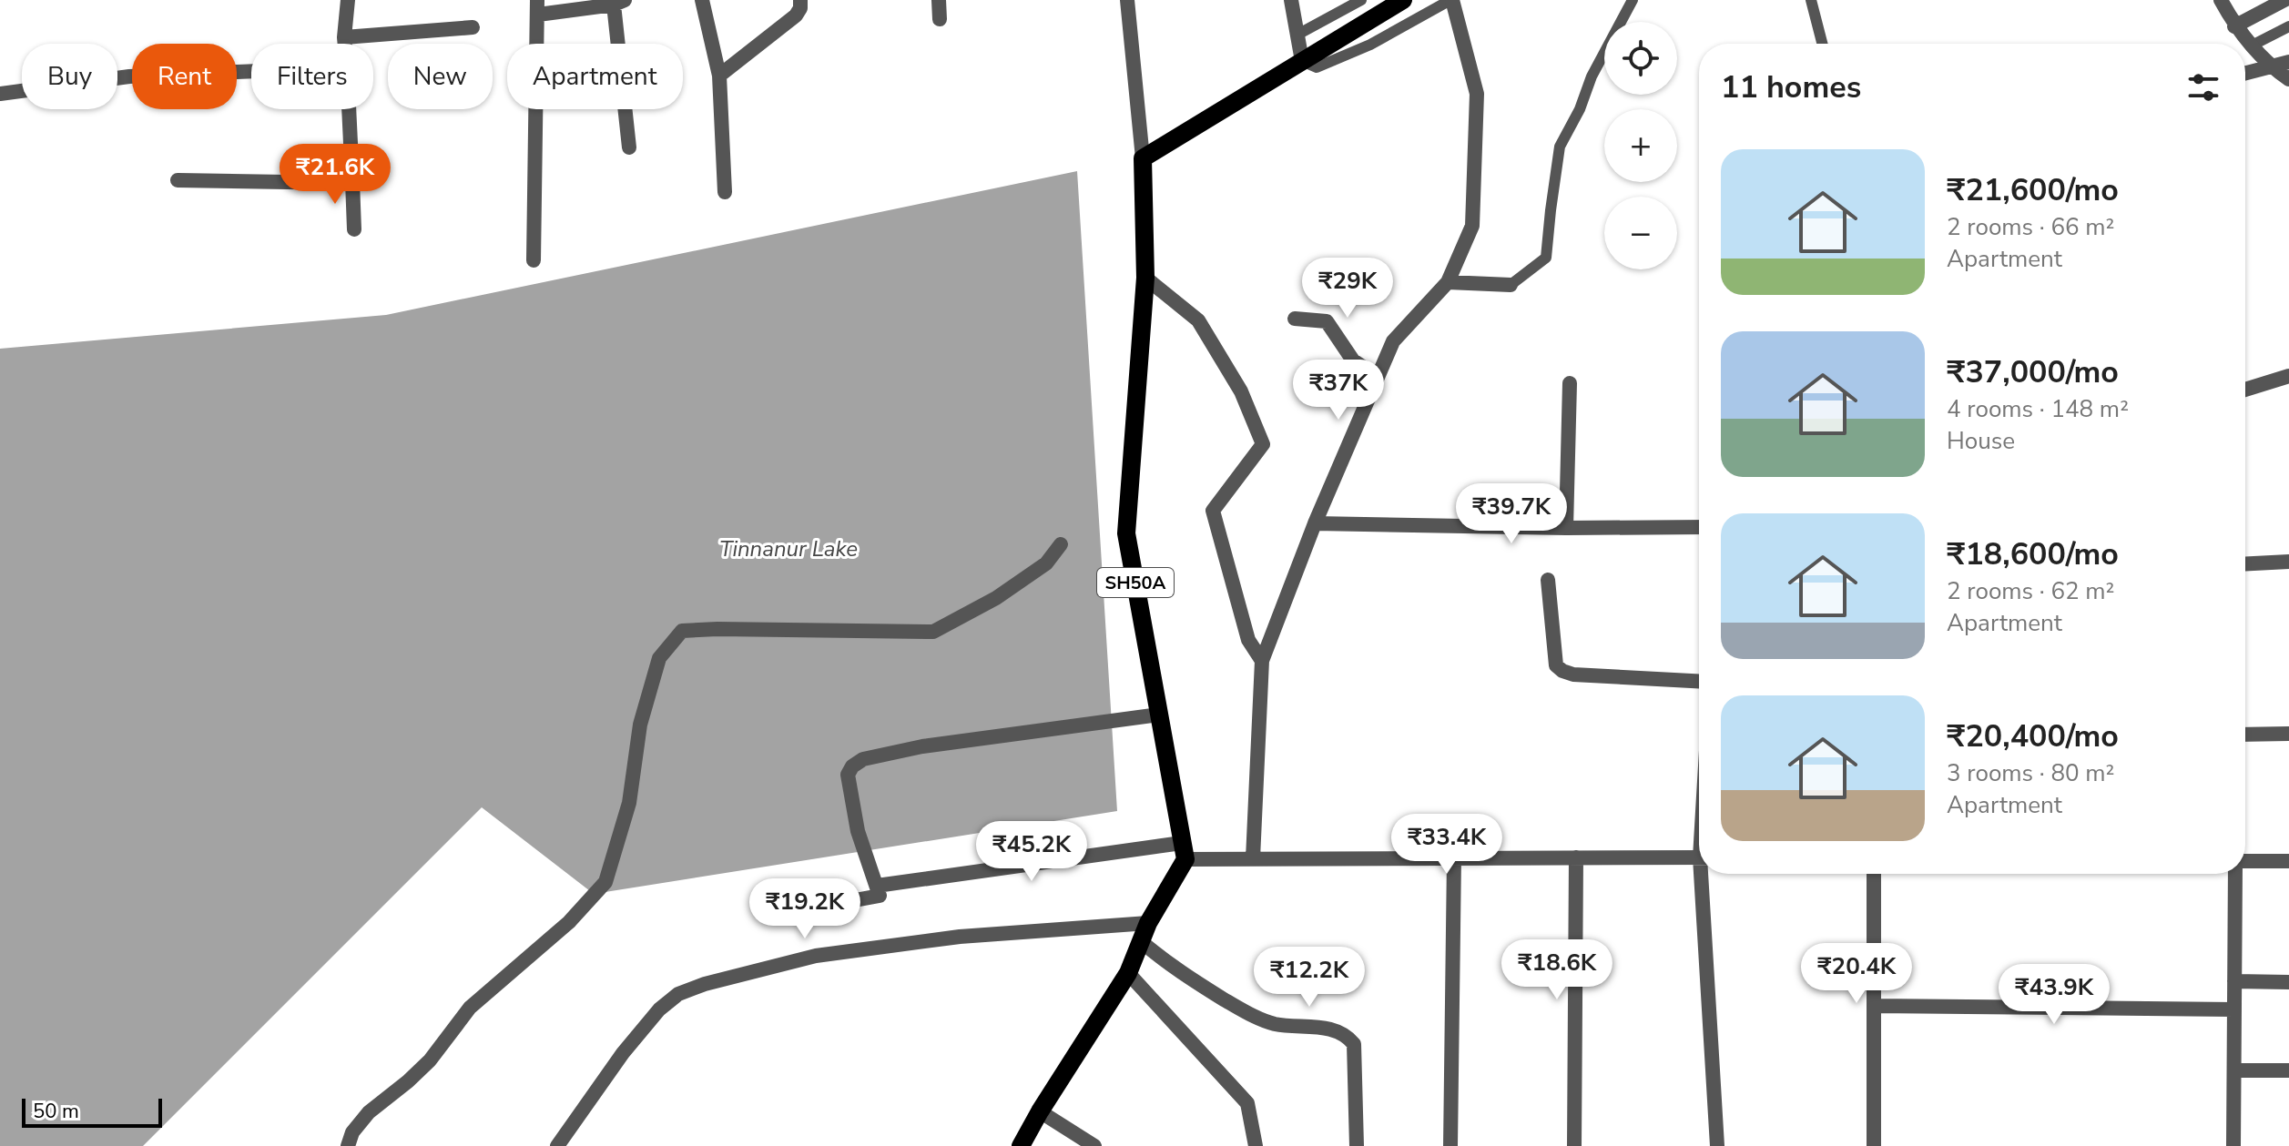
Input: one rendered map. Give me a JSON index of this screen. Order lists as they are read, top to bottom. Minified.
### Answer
{"streets":{"main road":["SH50A"]},"water":["Tinnanur Lake"],"scale_bar":"50 m","page":{"map_buttons":["+","−"],"chip":["Buy","Rent","Filters","New","Apartment"],"heading":"11 homes","list":[{"name":"₹21,600/mo","note":"2 rooms · 66 m² · Apartment"},{"name":"₹37,000/mo","note":"4 rooms · 148 m² · House"},{"name":"₹18,600/mo","note":"2 rooms · 62 m² · Apartment"},{"name":"₹20,400/mo","note":"3 rooms · 80 m² · Apartment"}],"price":["₹21.6K","₹29K","₹37K","₹39.7K","₹33.4K","₹45.2K","₹19.2K","₹18.6K","₹20.4K","₹12.2K","₹43.9K"],"scale":"50 m"}}
